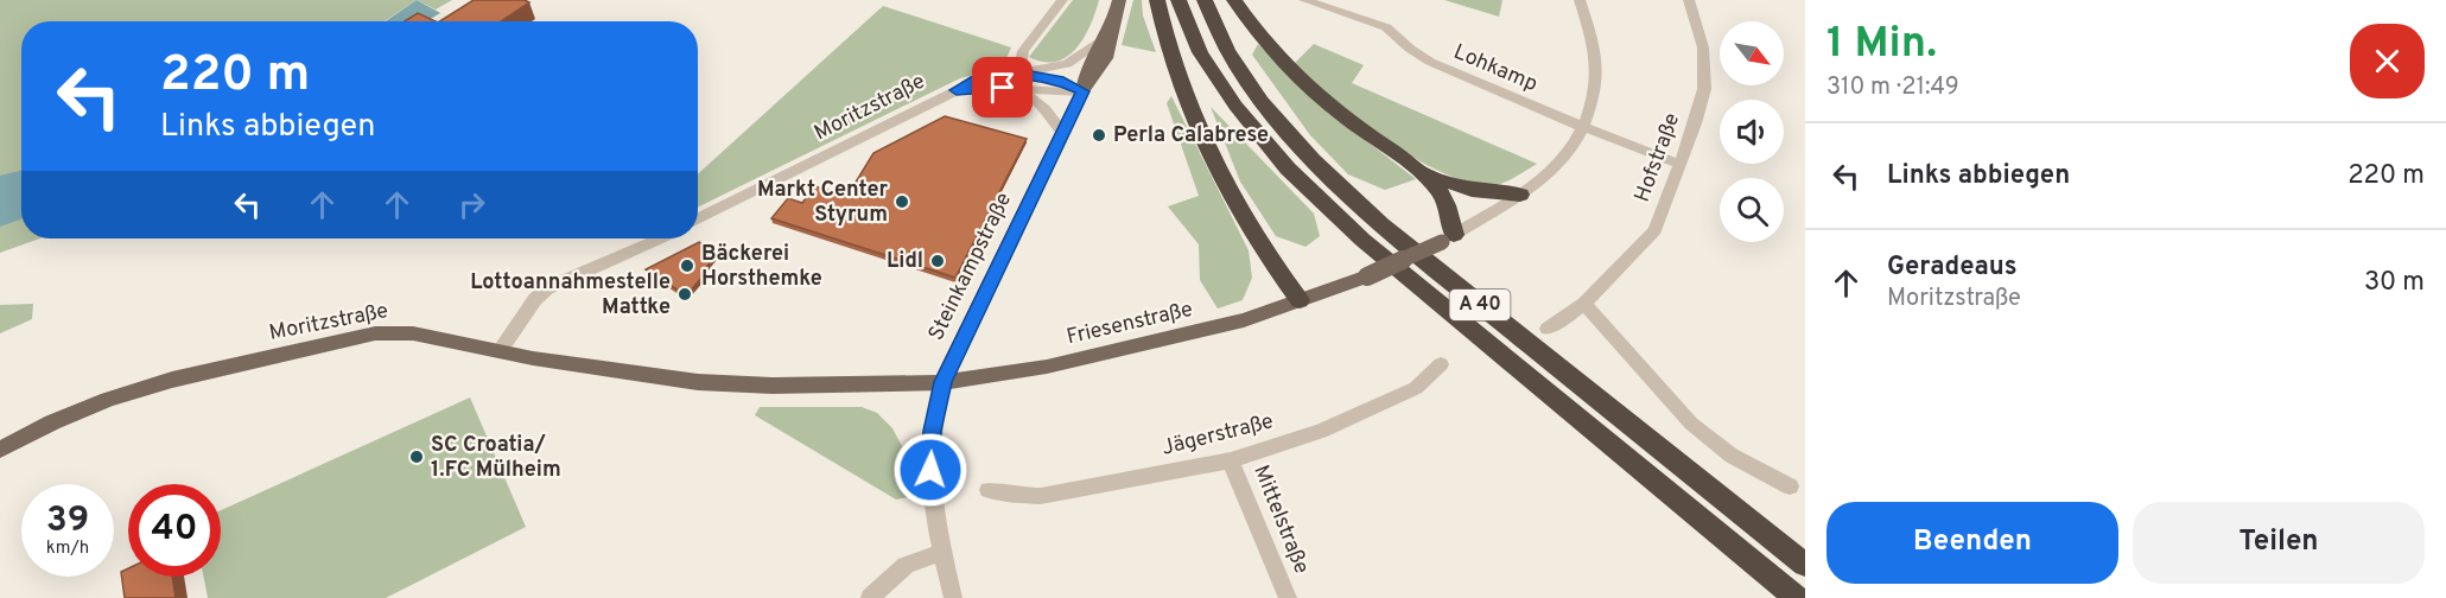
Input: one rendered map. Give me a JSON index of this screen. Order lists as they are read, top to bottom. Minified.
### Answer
{"streets":{"highway":["A 40"],"main road":["Moritzstraße","Steinkampstraße","Friesenstraße"],"street":["Lohkamp","Hofstraße","Jägerstraße","Mittelstraße"]},"crossings":[["Lohkamp","Hofstraße"],["Lohkamp","Friesenstraße"],["Moritzstraße","Steinkampstraße"],["Moritzstraße","Friesenstraße"],["Steinkampstraße","Friesenstraße"],["Jägerstraße","Mittelstraße"]],"places":["Perla Calabrese","Markt Center Styrum","Lidl","Bäckerei Horsthemke","Lottoannahmestelle Mattke","SC Croatia/ 1.FC Mülheim"],"north":"bottom right","page":{"heading":["1 Min.","310 m · 21:49"],"turn":["220 m","Links abbiegen"],"list":[{"name":"Links abbiegen","value":"220 m"},{"name":"Geradeaus","note":"Moritzstraße","value":"30 m"}],"speed":"39 km/h","limit":"40","buttons":["Beenden","Teilen"]}}
